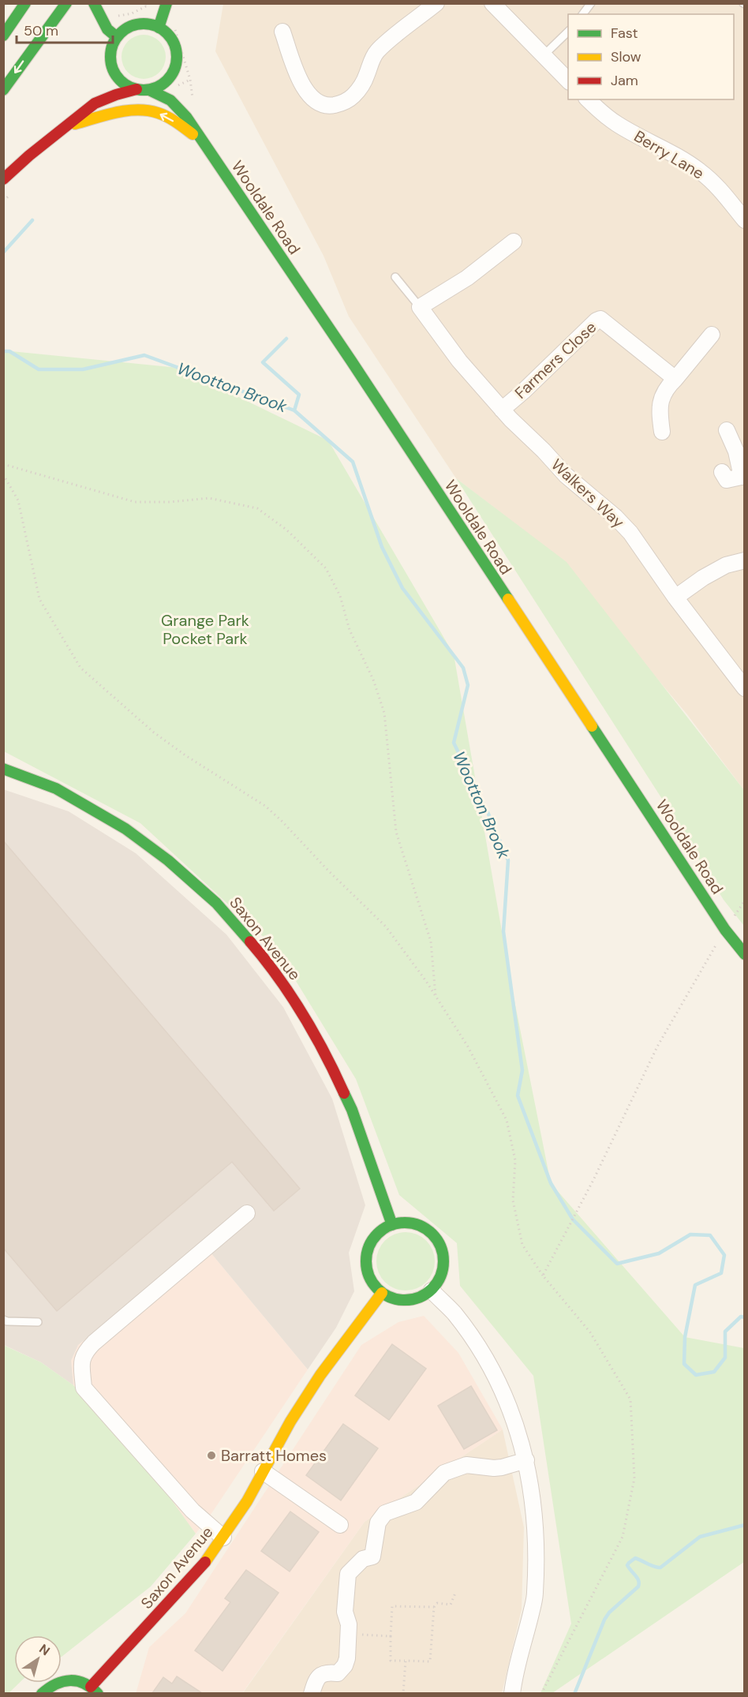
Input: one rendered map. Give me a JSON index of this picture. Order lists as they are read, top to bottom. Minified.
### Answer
{"streets":{"main road":["Wooldale Road","Saxon Avenue"],"street":["Berry Lane","Farmers Close","Walkers Way"]},"crossings":[["Farmers Close","Walkers Way"]],"water":["Wootton Brook"],"parks":["Grange Park Pocket Park"],"places":["Barratt Homes"],"legend":["Fast","Slow","Jam"],"scale_bar":"50 m","north":"top right"}
